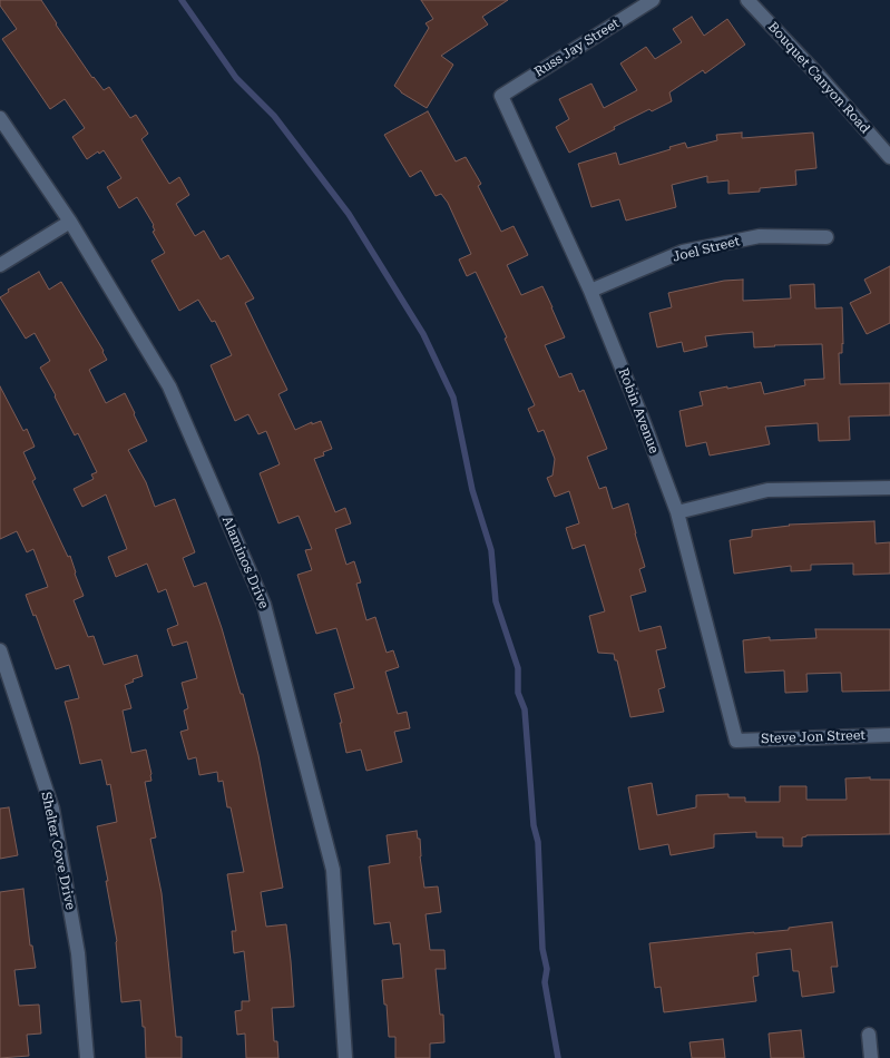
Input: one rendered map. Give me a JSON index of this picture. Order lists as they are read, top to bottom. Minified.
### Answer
{"streets":{"street":["Russ Jay Street","Bouquet Canyon Road","Joel Street","Robin Avenue","Alaminos Drive","Steve Jon Street","Shelter Cove Drive"]},"crossings":[["Russ Jay Street","Robin Avenue"],["Joel Street","Robin Avenue"],["Robin Avenue","Steve Jon Street"]]}
